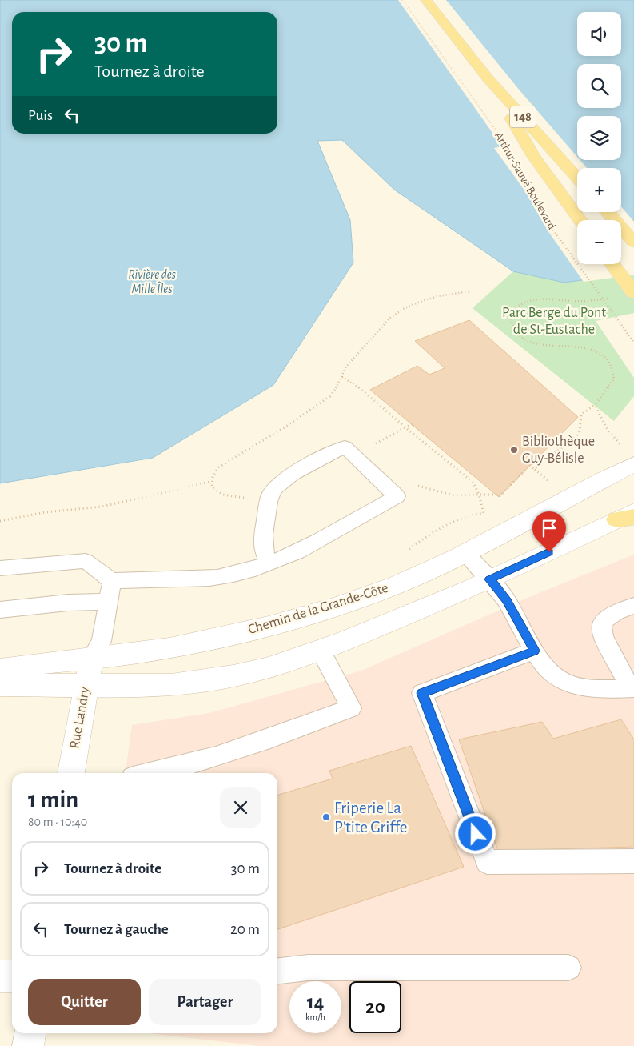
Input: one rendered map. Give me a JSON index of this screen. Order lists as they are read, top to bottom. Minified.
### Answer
{"streets":{"main road":["148","Arthur-Sauvé Boulevard","Chemin de la Grande-Côte","Rue Landry"]},"crossings":[["Chemin de la Grande-Côte","Rue Landry"]],"water":["Rivière des Mille Îles"],"parks":["Parc Berge du Pont de St-Eustache"],"places":["Bibliothèque Guy-Bélisle","Friperie La P'tite Griffe"],"page":{"map_buttons":["+","−"],"turn":["30 m","Tournez à droite"],"then":"Puis","heading":["1 min","80 m · 10:40"],"list":[{"name":"Tournez à droite","value":"30 m"},{"name":"Tournez à gauche","value":"20 m"}],"buttons":["Quitter","Partager"],"speed":"14 km/h","limit":"20"}}
